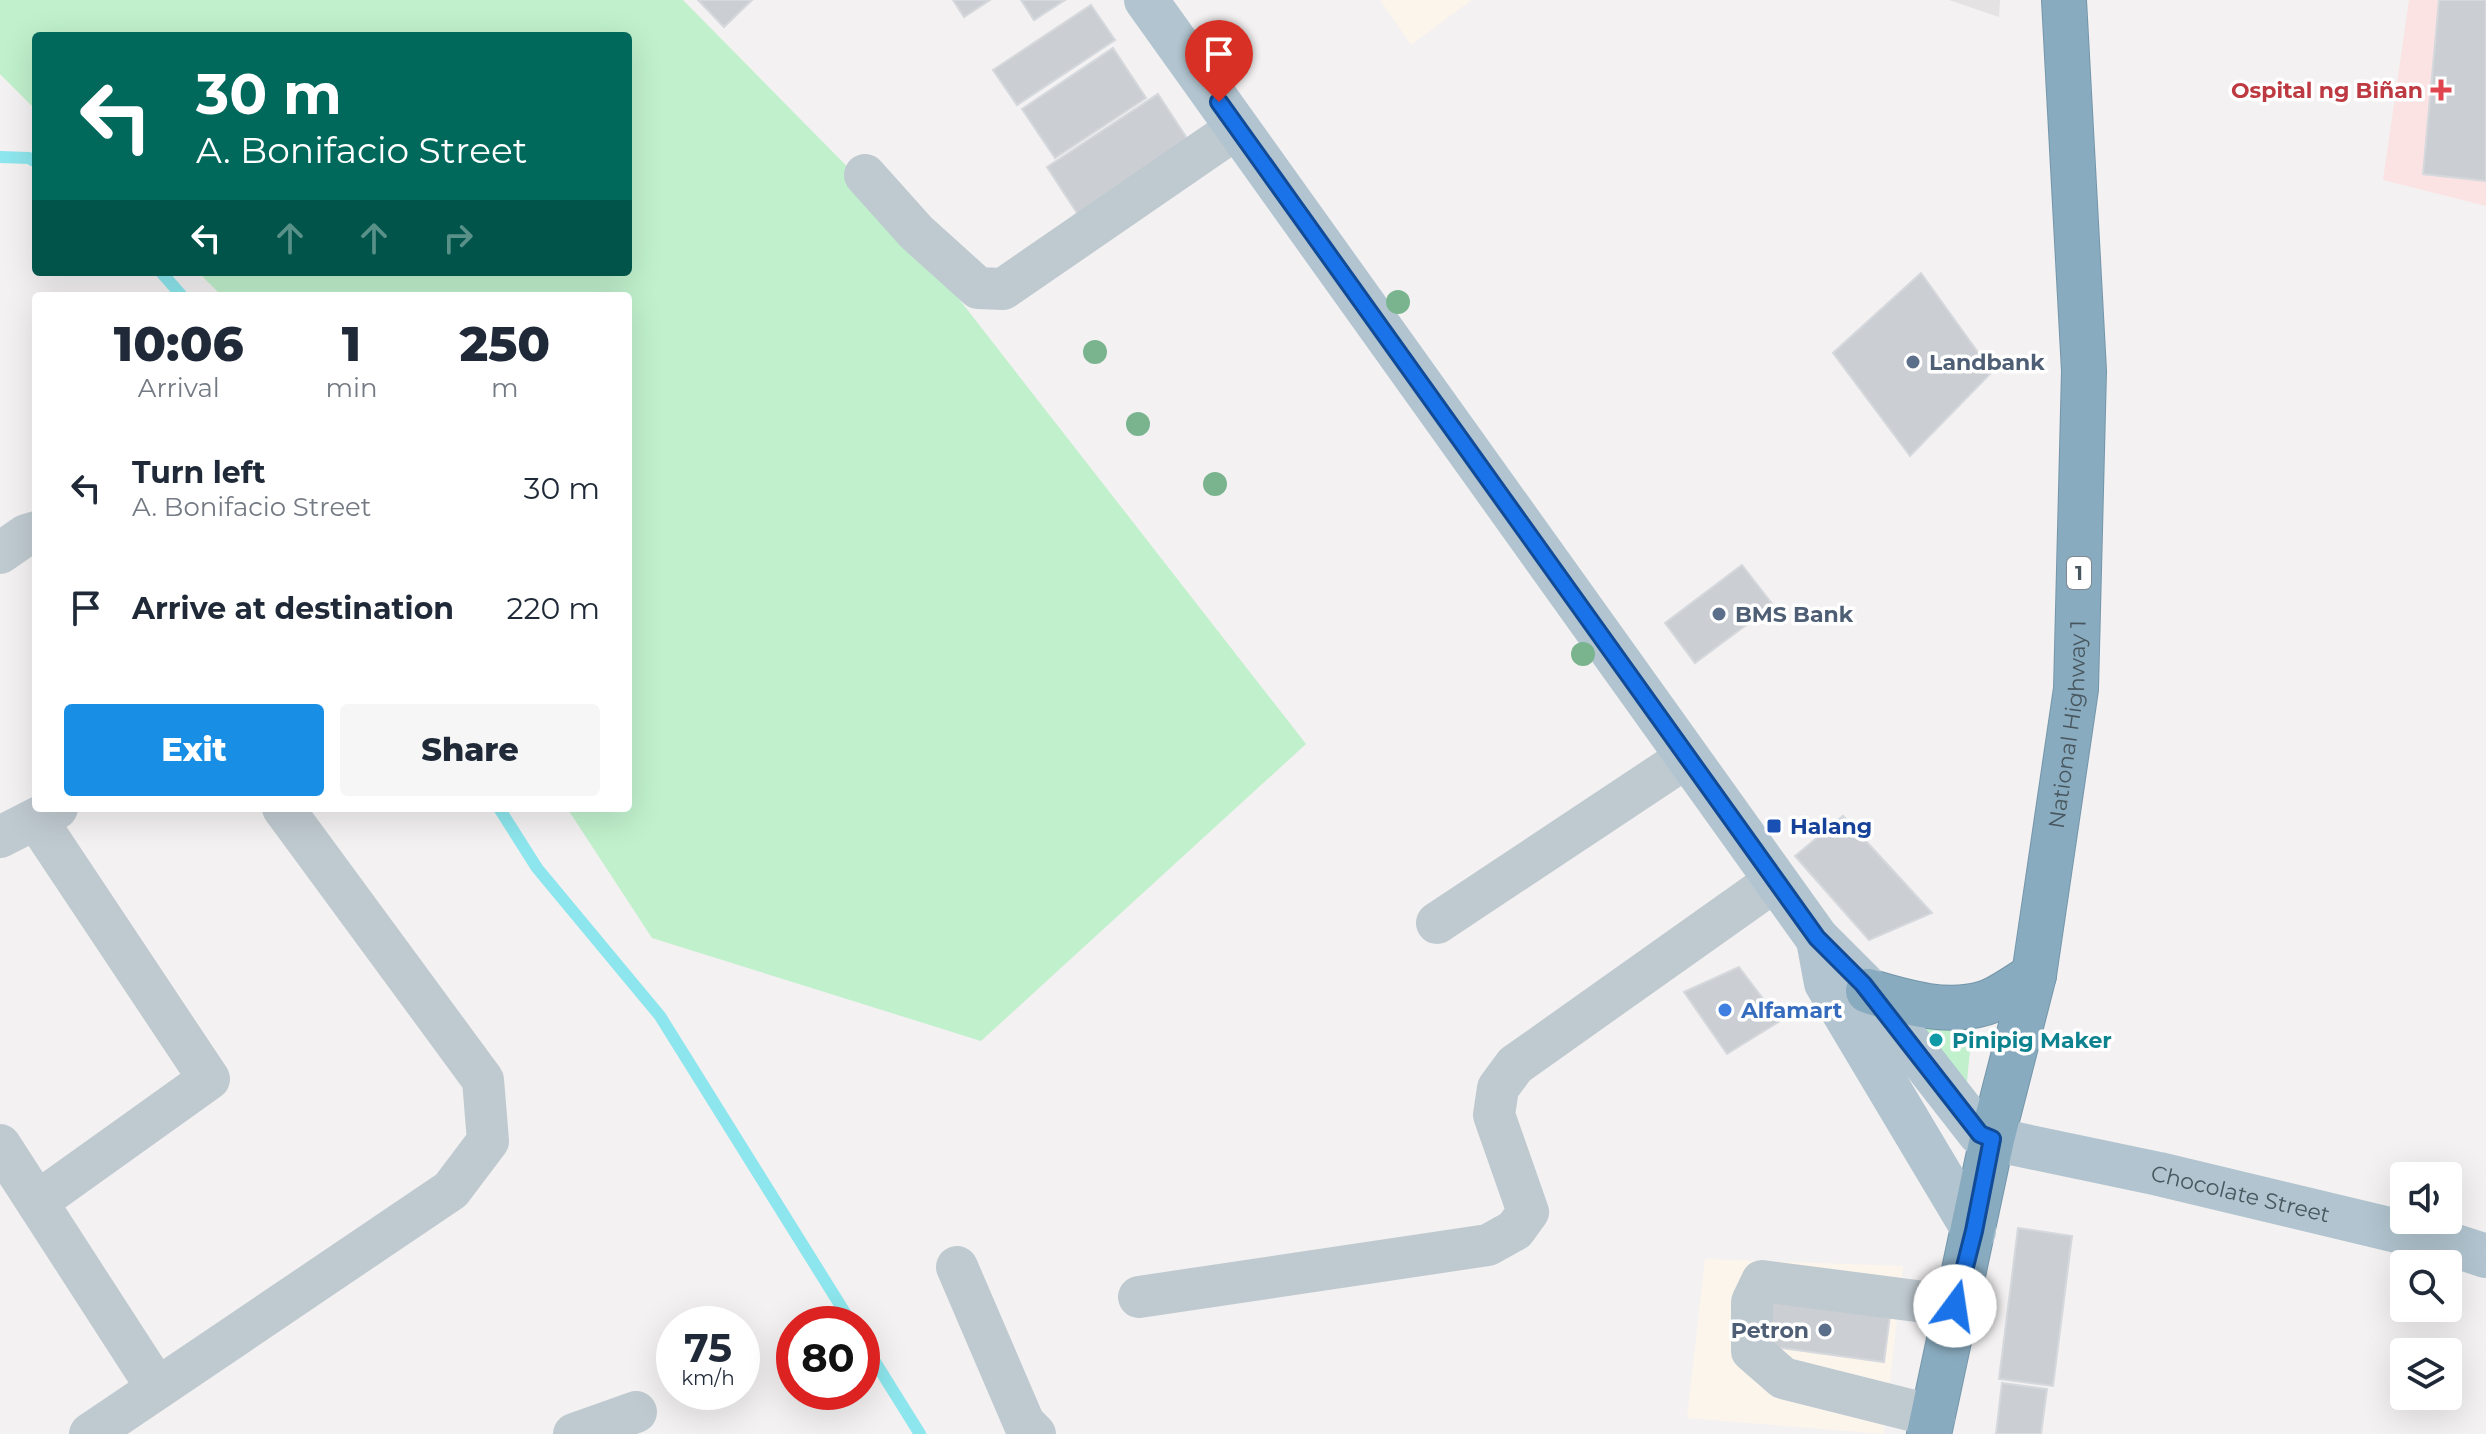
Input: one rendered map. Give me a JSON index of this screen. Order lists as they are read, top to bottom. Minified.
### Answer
{"streets":{"highway":["1","National Highway 1"],"main road":["Chocolate Street"]},"crossings":[["National Highway 1","Chocolate Street"]],"places":{"health":["Ospital ng Biñan"],"other":["Landbank","BMS Bank","Alfamart","Pinipig Maker","Petron"],"transit":["Halang"]},"page":{"turn":["30 m","A. Bonifacio Street"],"eta":["10:06","Arrival","1","min","250","m"],"list":[{"name":"Turn left","note":"A. Bonifacio Street","value":"30 m"},{"name":"Arrive at destination","value":"220 m"}],"buttons":["Exit","Share"],"speed":"75 km/h","limit":"80"}}
